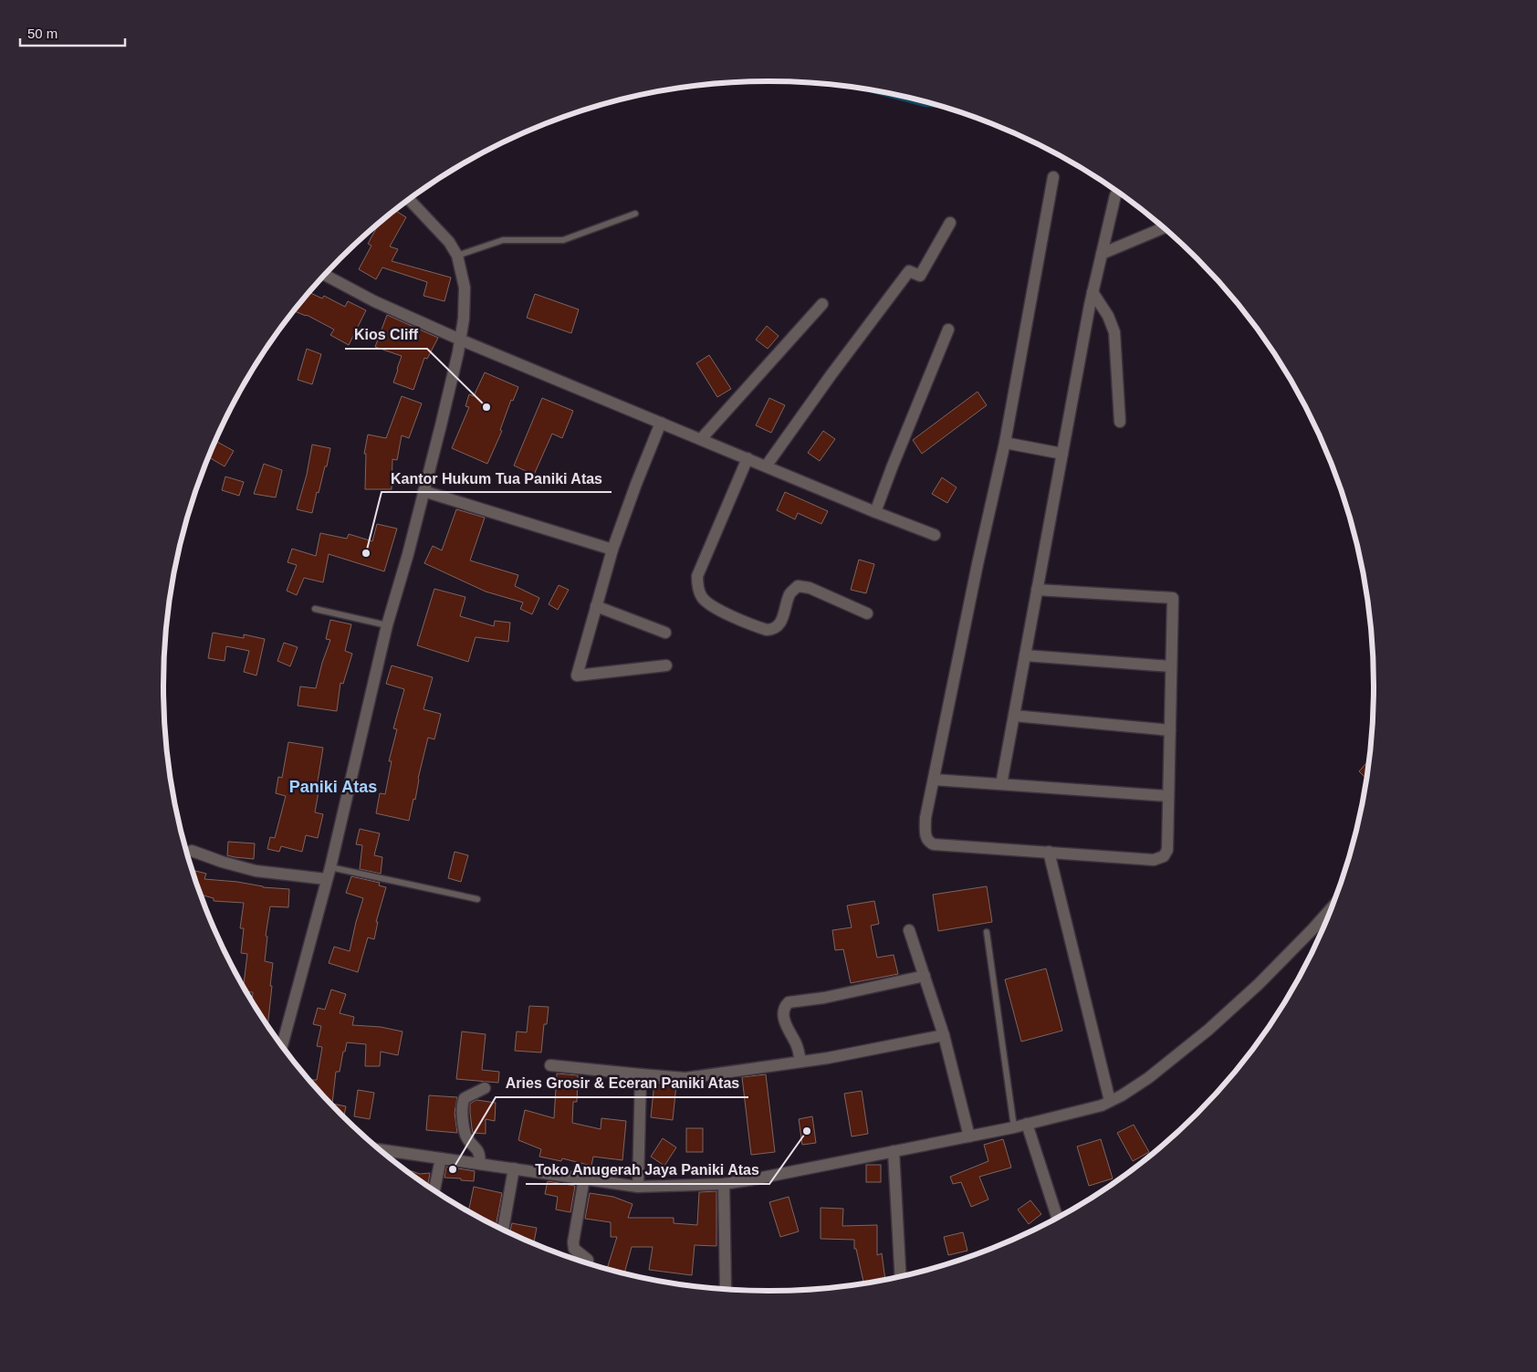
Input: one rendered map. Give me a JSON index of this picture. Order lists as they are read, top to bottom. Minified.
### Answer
{"districts":["Paniki Atas"],"places":["Kios Cliff","Kantor Hukum Tua Paniki Atas","Toko Anugerah Jaya Paniki Atas","Aries Grosir & Eceran Paniki Atas"],"scale_bar":"50 m"}
